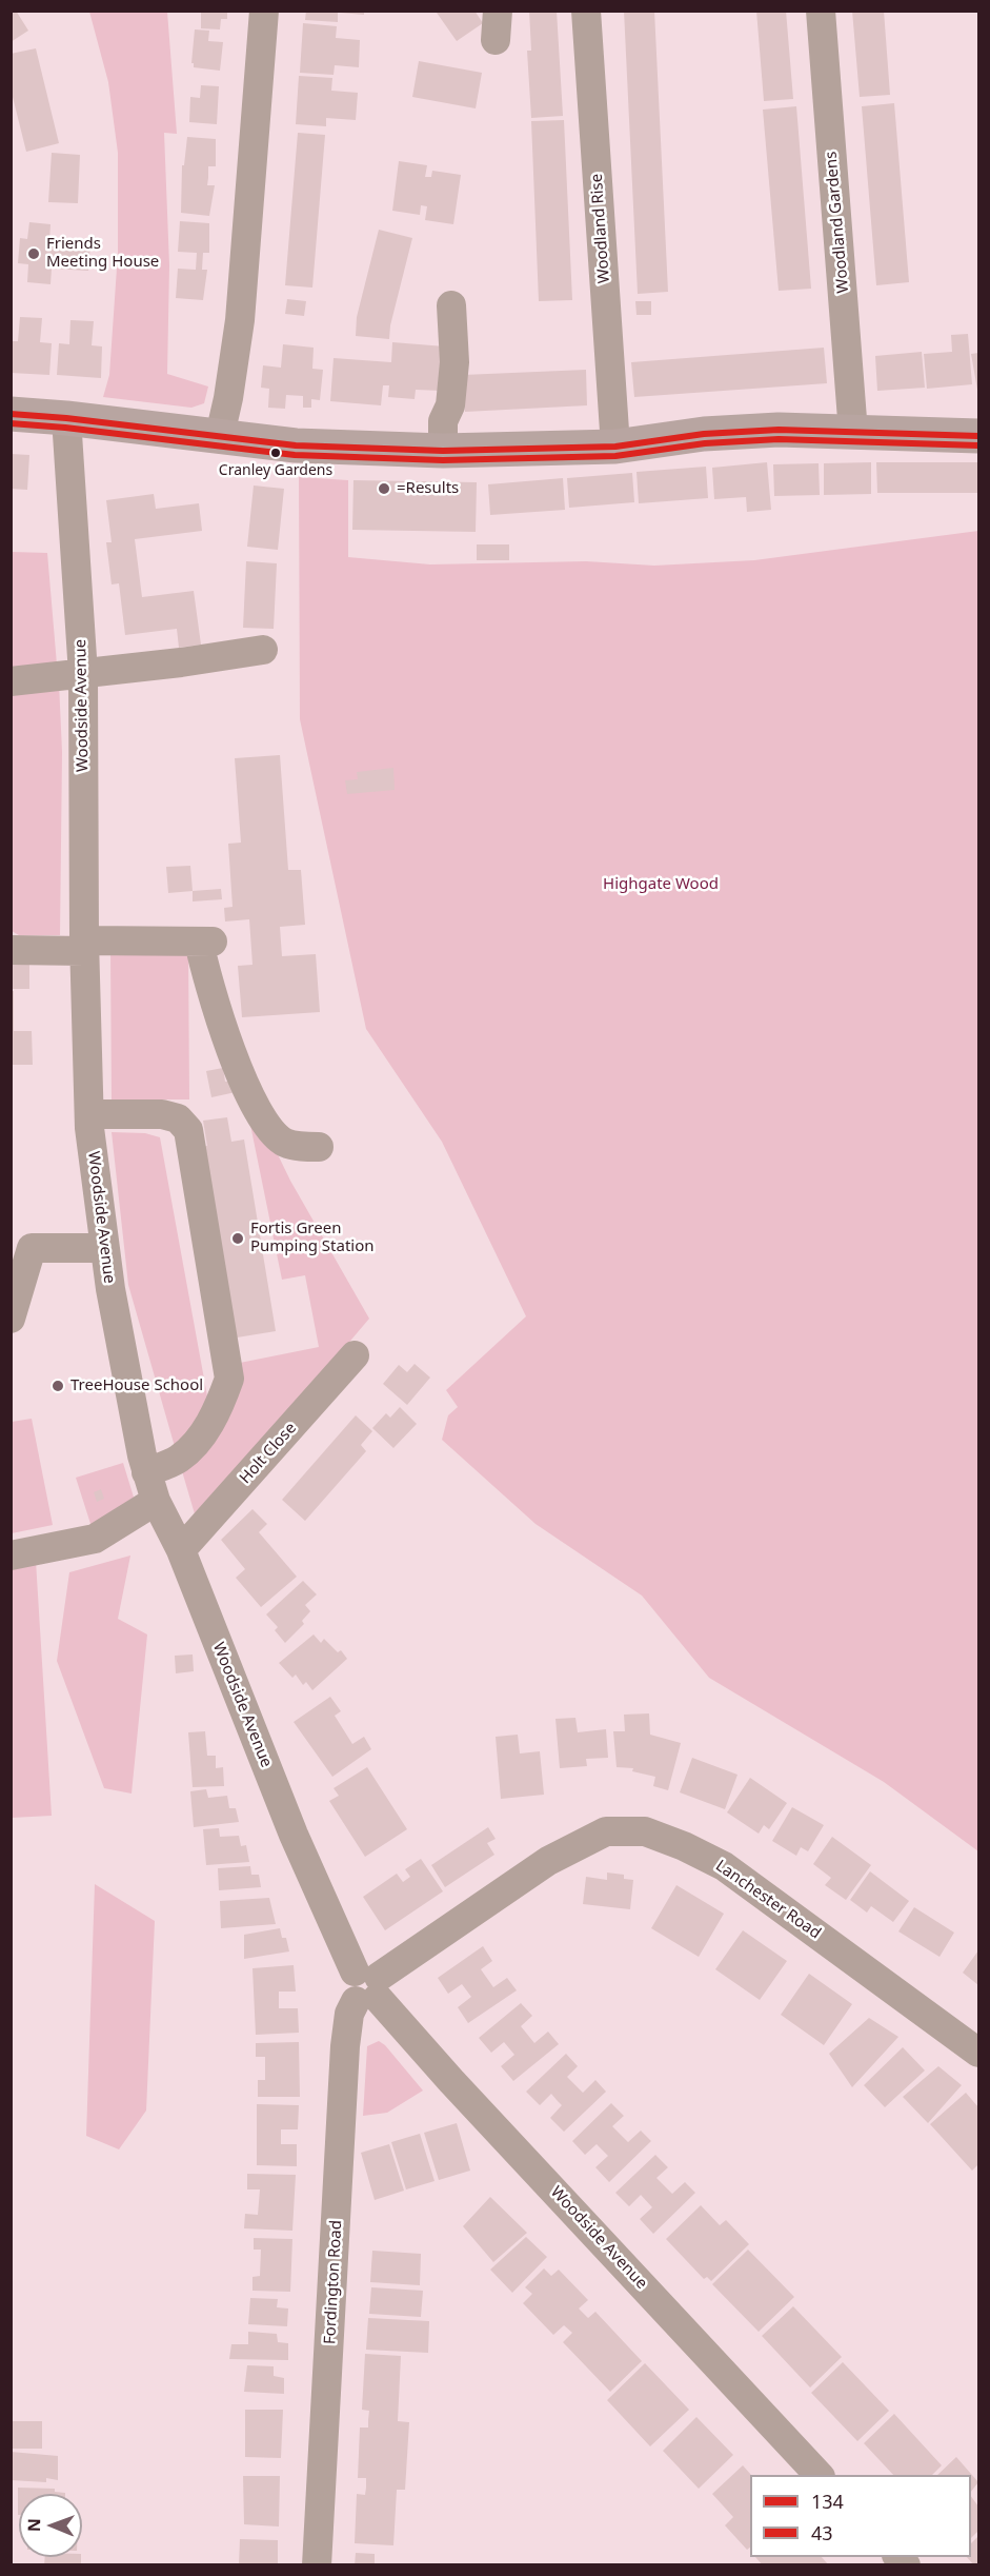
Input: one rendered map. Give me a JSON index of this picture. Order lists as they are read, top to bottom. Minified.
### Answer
{"streets":{"street":["Woodland Gardens","Woodland Rise","Woodside Avenue","Holt Close","Lanchester Road","Fordington Road"]},"crossings":[["Woodside Avenue","Holt Close"],["Woodside Avenue","Lanchester Road"],["Woodside Avenue","Fordington Road"],["Lanchester Road","Fordington Road"]],"parks":["Highgate Wood"],"places":["Friends Meeting House","Cranley Gardens","=Results","Fortis Green Pumping Station","TreeHouse School"],"lines":["transit line 134","transit line 43"],"legend":["134","43"],"north":"left"}
